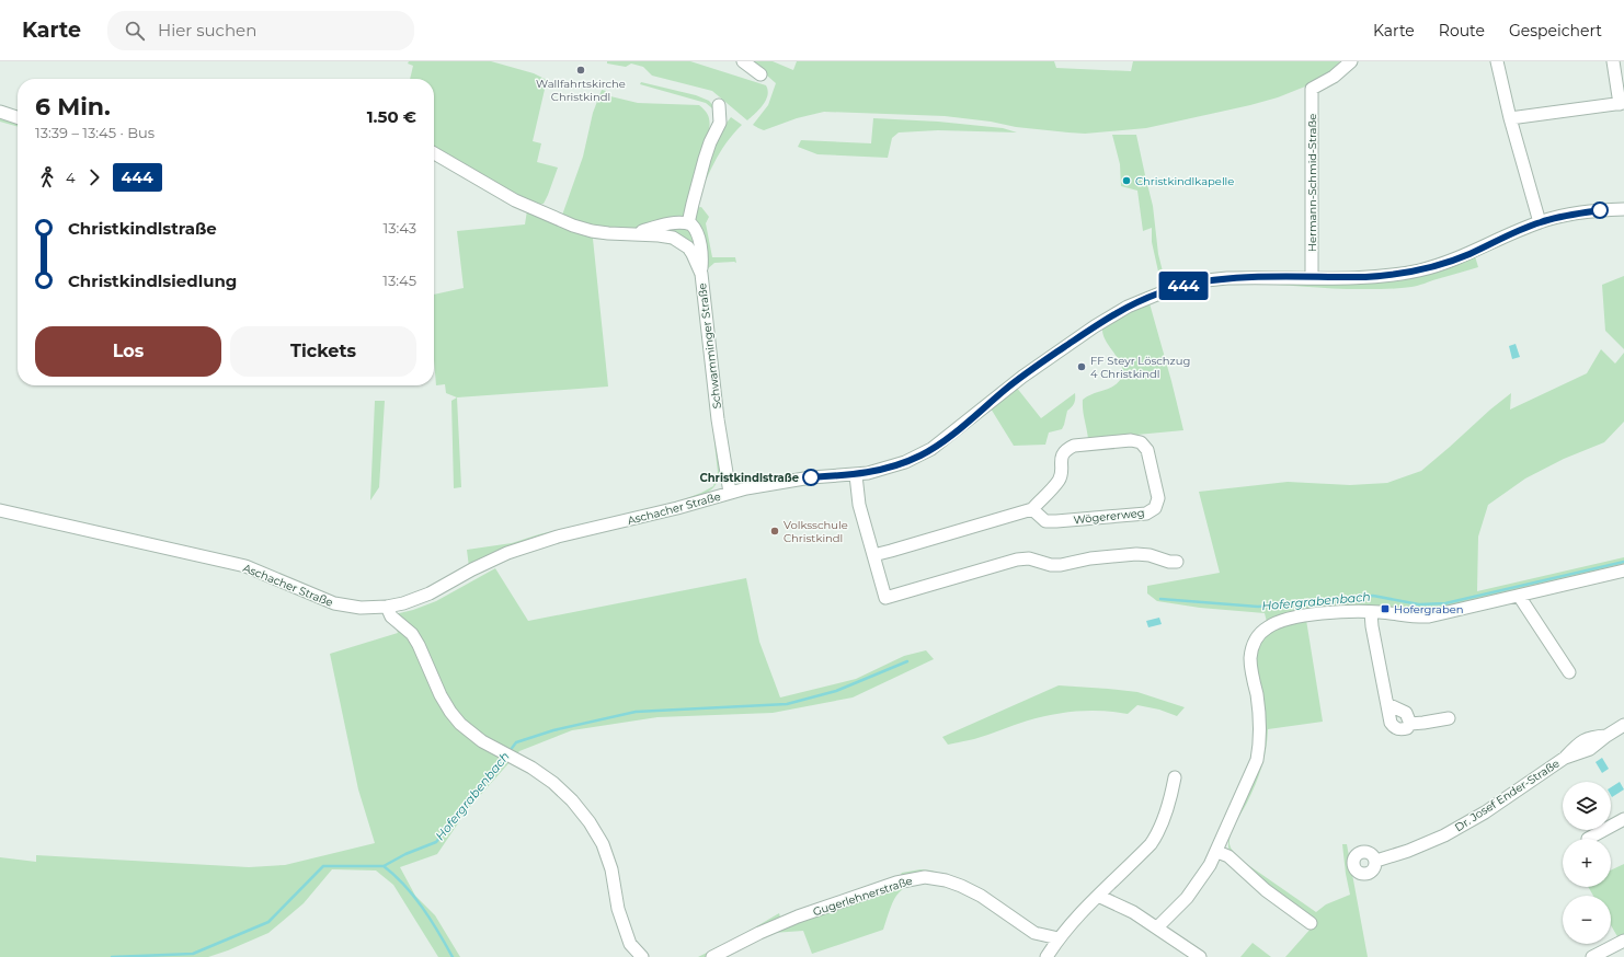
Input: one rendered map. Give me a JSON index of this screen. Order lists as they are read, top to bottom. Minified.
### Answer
{"streets":{"street":["Hermann-Schmid-Straße","Schwamminger Straße","Aschacher Straße","Wögererweg","Dr. Josef Ender-Straße","Gugerlehnerstraße"]},"crossings":[["Hermann-Schmid-Straße","Aschacher Straße"],["Schwamminger Straße","Aschacher Straße"]],"water":["Hofergrabenbach"],"places":{"other":["Wallfahrtskirche Christkindl","Christkindlkapelle","FF Steyr Löschzug 4 Christkindl","Christkindlstraße","Volksschule Christkindl"],"transit":["Hofergraben"]},"lines":["bus line 444"],"page":{"header":"Karte","search":"Hier suchen","nav":["Karte","Route","Gespeichert"],"on_map":"444","heading":["6 Min.","13:39 – 13:45 · Bus","1.50 €"],"legs":["4","444"],"list":[{"name":"Christkindlstraße","value":"13:43"},{"name":"Christkindlsiedlung","value":"13:45"}],"buttons":["Los","Tickets"],"map_buttons":["+","−"]}}
